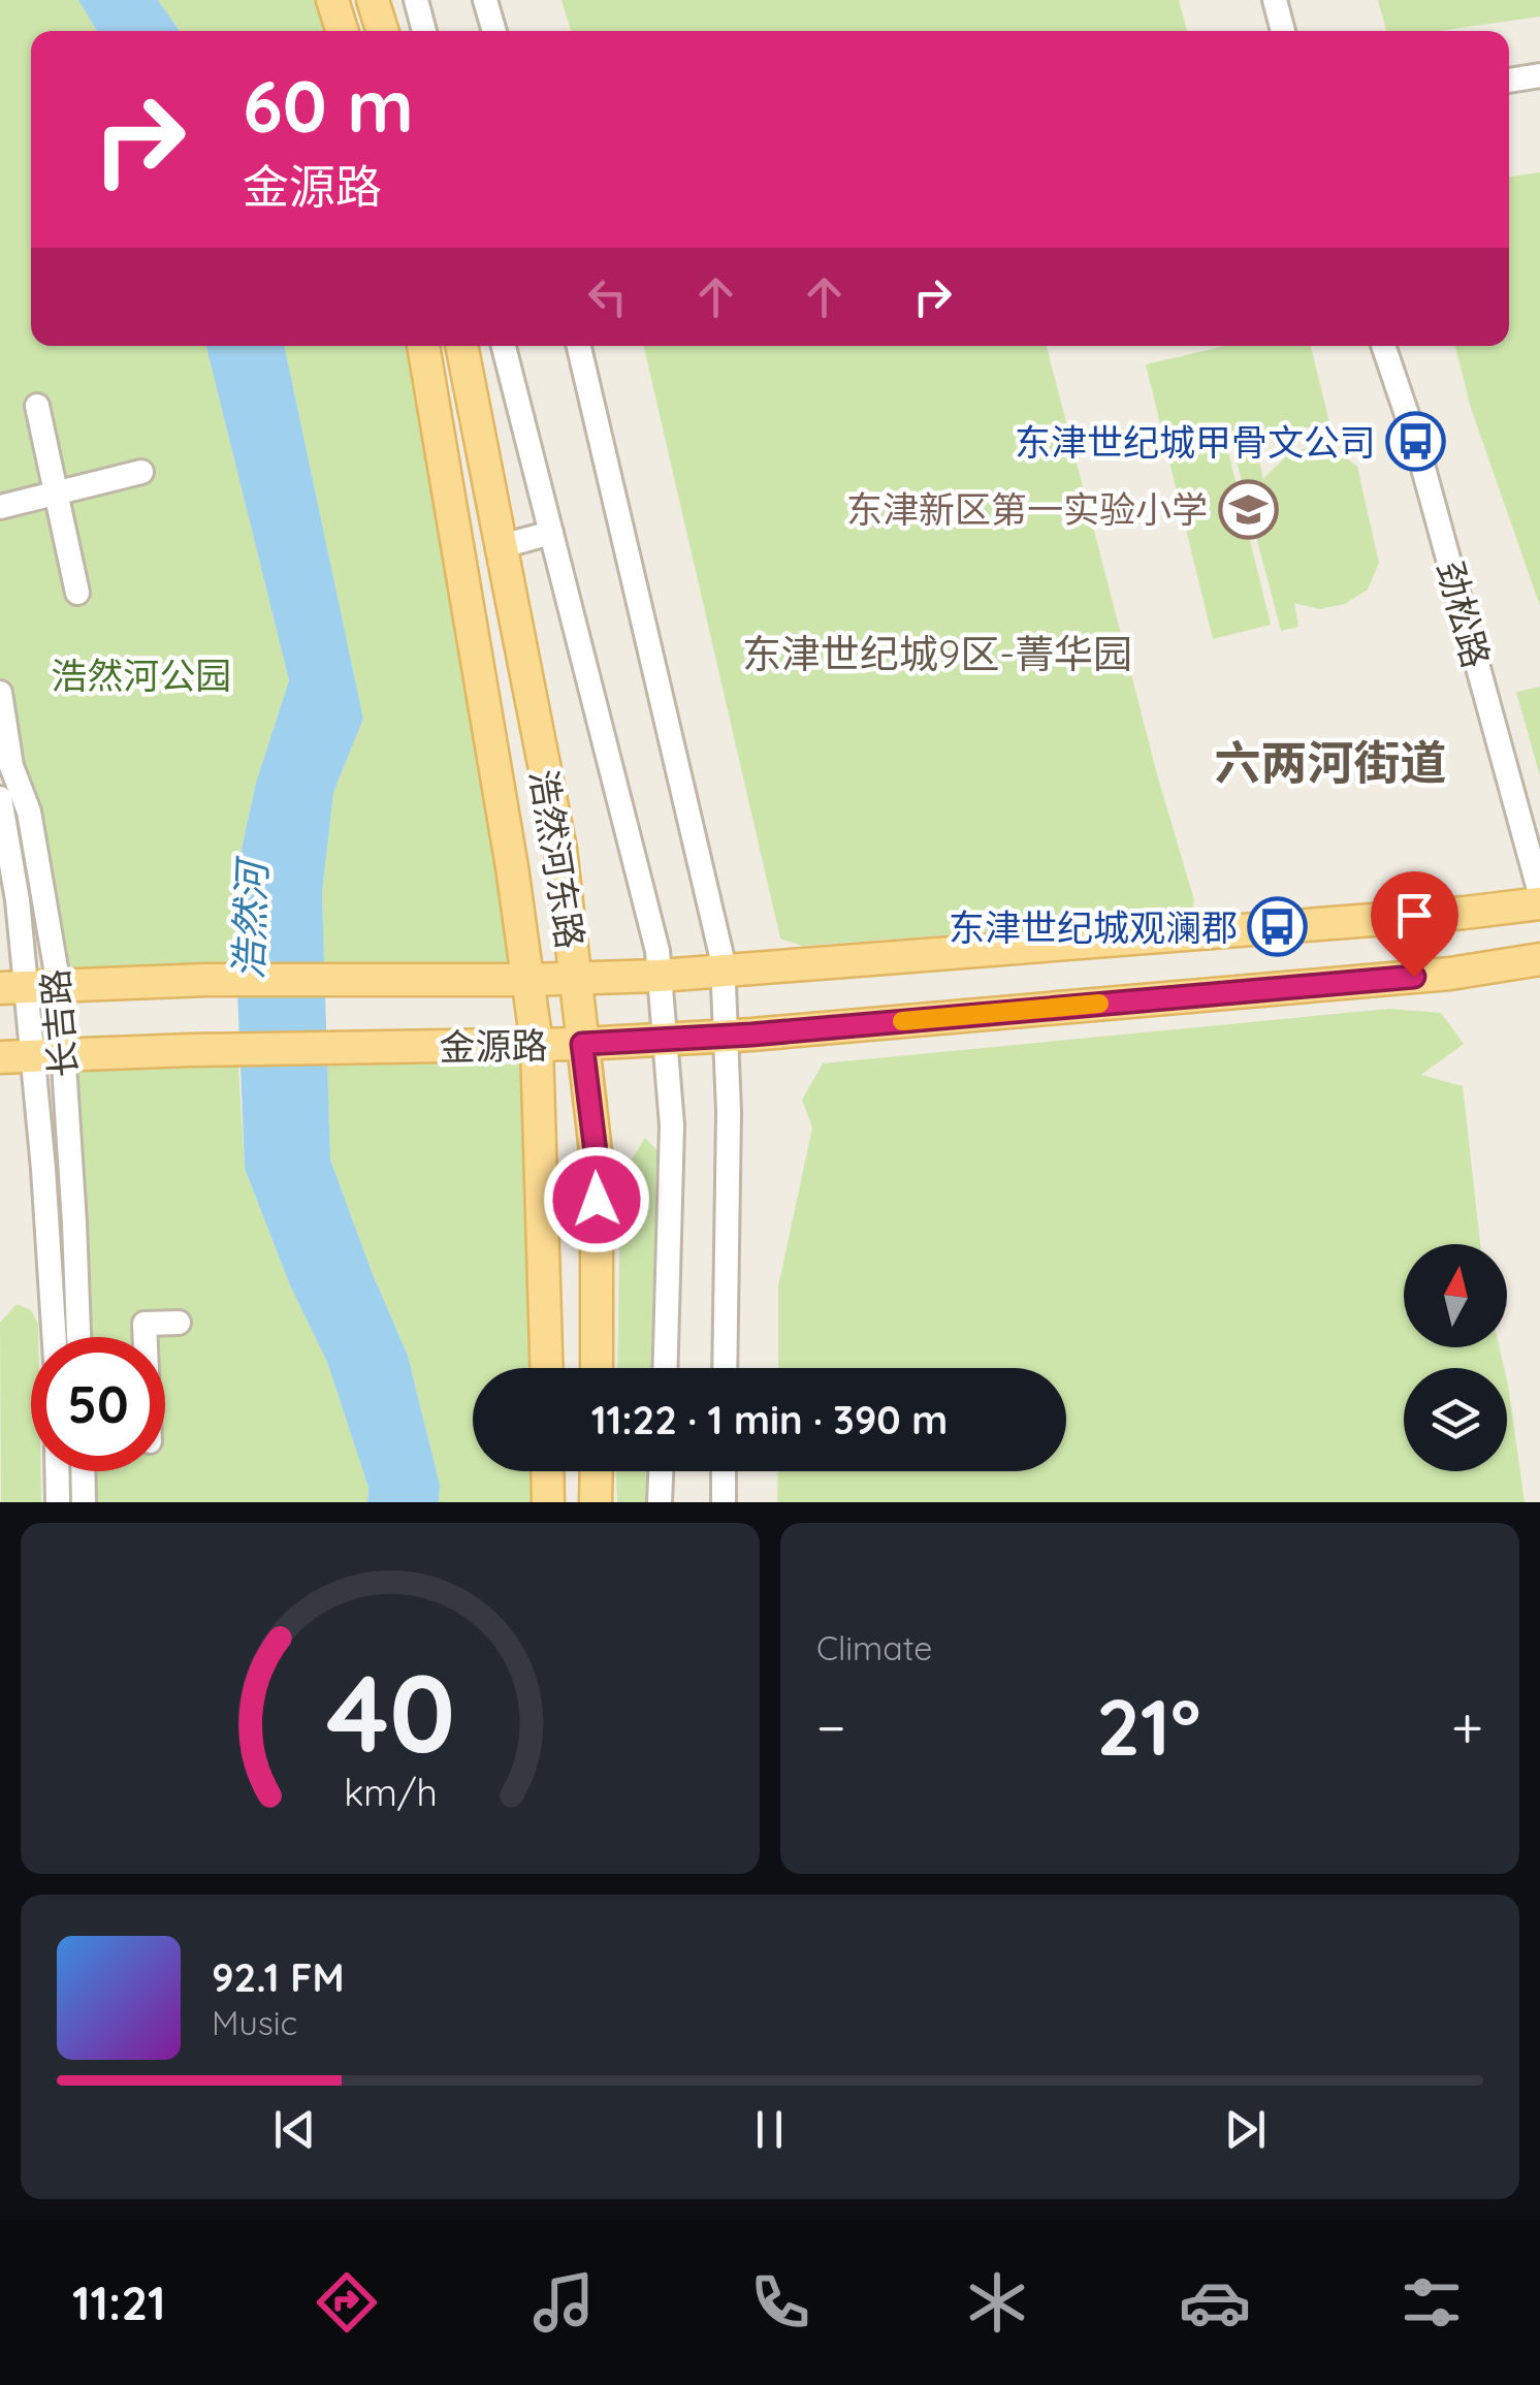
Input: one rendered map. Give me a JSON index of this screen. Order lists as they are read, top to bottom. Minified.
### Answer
{"streets":{"main road":["浩然河东路","金源路"],"street":["劲松路","长吉路"]},"crossings":[["浩然河东路","金源路"],["长吉路","金源路"]],"districts":["东津世纪城9区-菁华园","六两河街道"],"water":["浩然河"],"parks":["浩然河公园"],"places":{"bus stop":["东津世纪城甲骨文公司","东津世纪城观澜郡"],"school or university":["东津新区第一实验小学"]},"north":"top","page":{"turn":["60 m","金源路"],"limit":"50","trip":"11:22 · 1 min · 390 m","tile":"Climate","heat":["−","21°","+"],"song":["92.1 FM","Music"],"tabs":"11:21","gauge":["40","km/h"]}}
